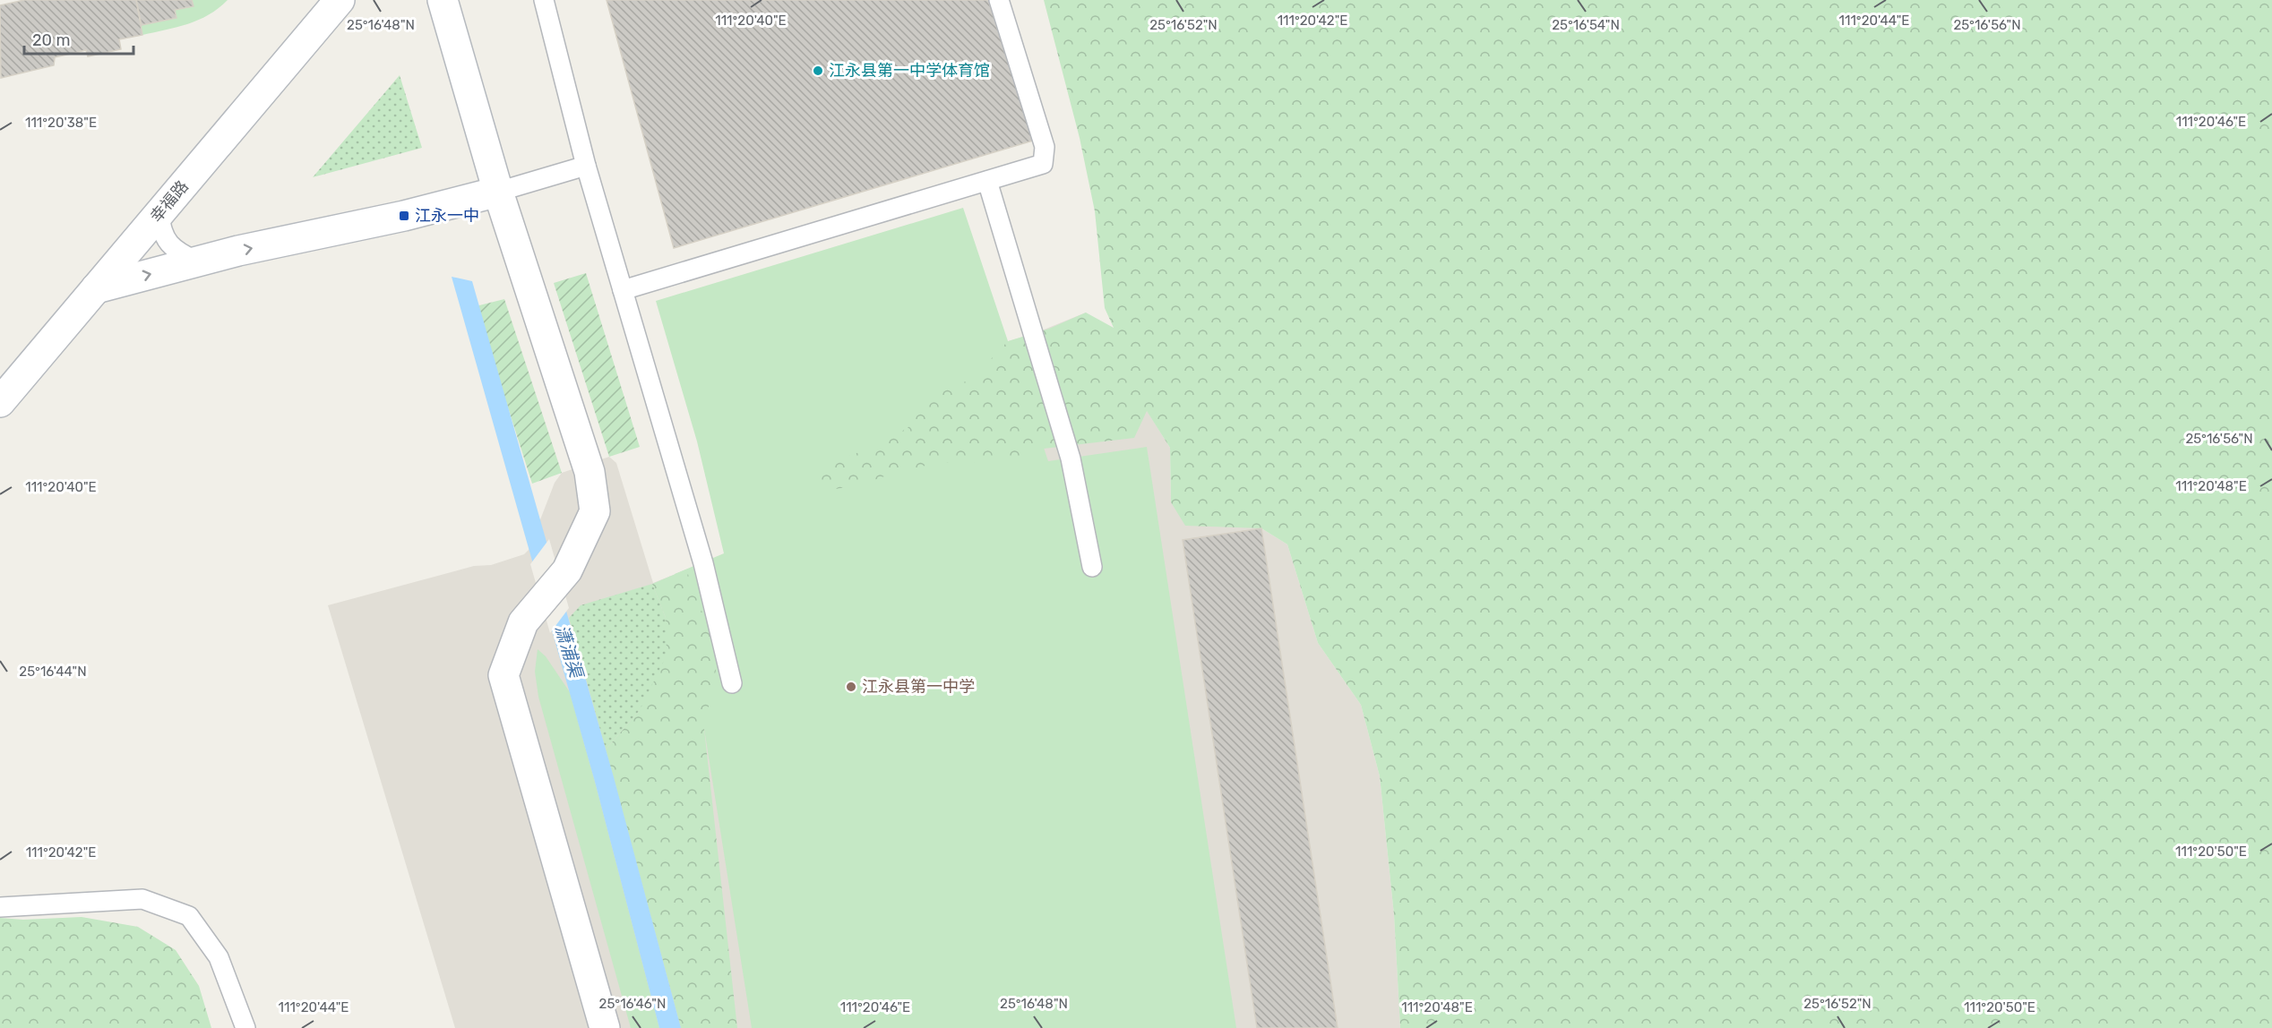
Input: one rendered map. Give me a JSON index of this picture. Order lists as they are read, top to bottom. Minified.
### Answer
{"streets":{"main road":["幸福路"]},"water":["潇浦渠"],"places":{"other":["江永县第一中学体育馆","江永县第一中学"],"transit":["江永一中"]},"scale_bar":"20 m","coordinates":["111°20'40\"E","111°20'42\"E","111°20'44\"E","25°16'56\"N","25°16'48\"N","25°16'52\"N","25°16'54\"N","111°20'46\"E","111°20'38\"E","111°20'48\"E","25°16'44\"N","111°20'50\"E","25°16'46\"N"]}
